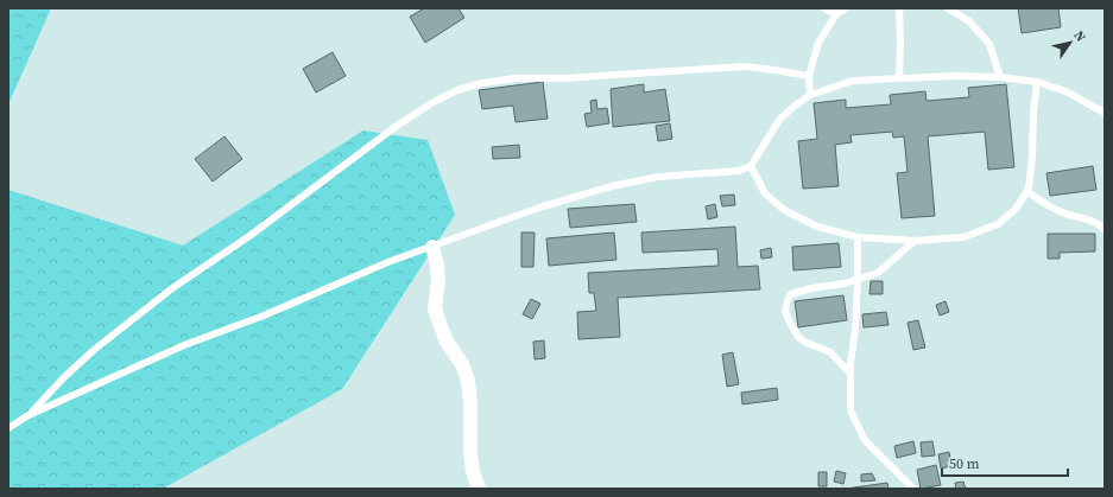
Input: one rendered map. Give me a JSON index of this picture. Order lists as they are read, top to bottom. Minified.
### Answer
{"scale_bar":"50 m","north":"top right"}
